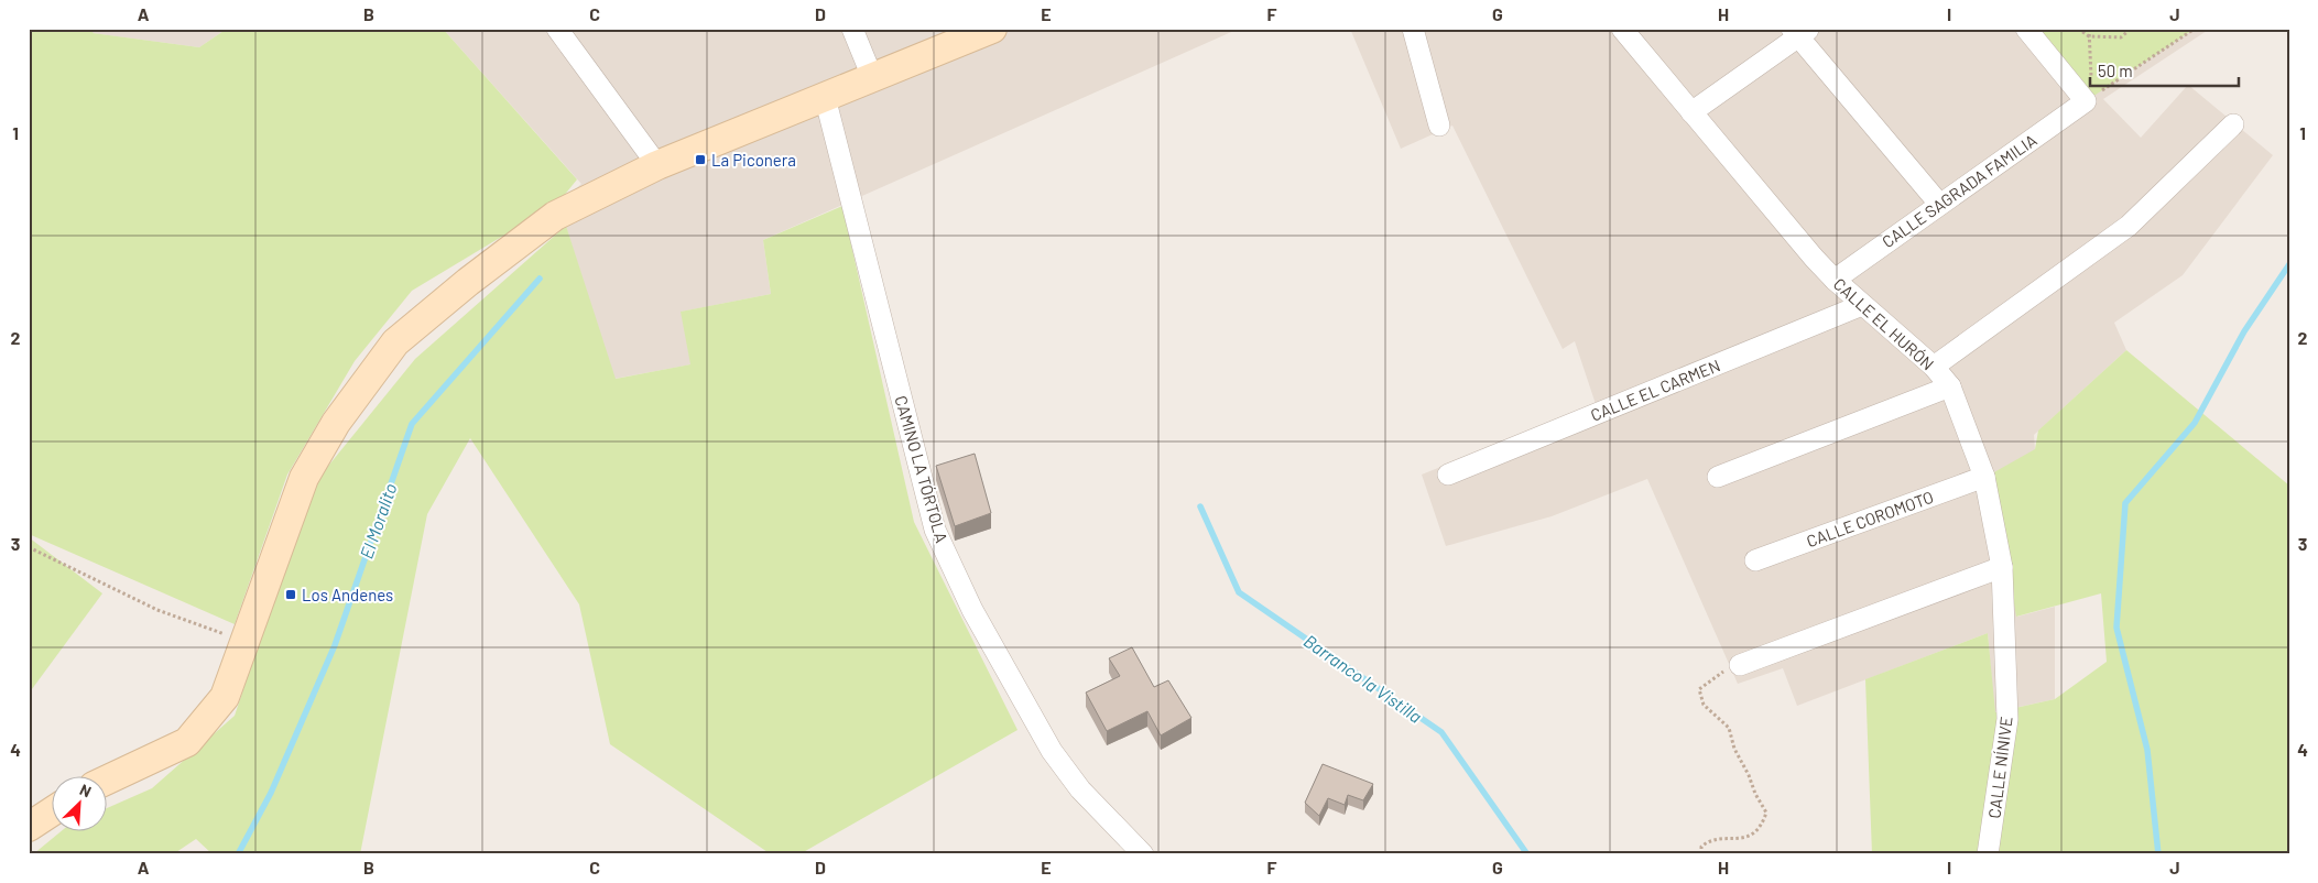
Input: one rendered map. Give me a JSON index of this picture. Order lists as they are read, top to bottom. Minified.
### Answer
{"streets":{"street":["CALLE SAGRADA FAMILIA","CALLE EL HURÓN","CALLE EL CARMEN","CAMINO LA TÓRTOLA","CALLE COROMOTO","CALLE NÍNIVE"]},"crossings":[["CALLE SAGRADA FAMILIA","CALLE EL HURÓN"],["CALLE EL HURÓN","CALLE EL CARMEN"],["CALLE EL HURÓN","CALLE COROMOTO"],["CALLE EL HURÓN","CALLE NÍNIVE"]],"water":["El Moralito","Barranco la Vistilla"],"places":{"transit":["La Piconera","Los Andenes"]},"scale_bar":"50 m","north":"top right","grid":{"columns":["A","B","C","D","E","F","G","H","I","J"],"rows":["1","2","3","4"]}}
